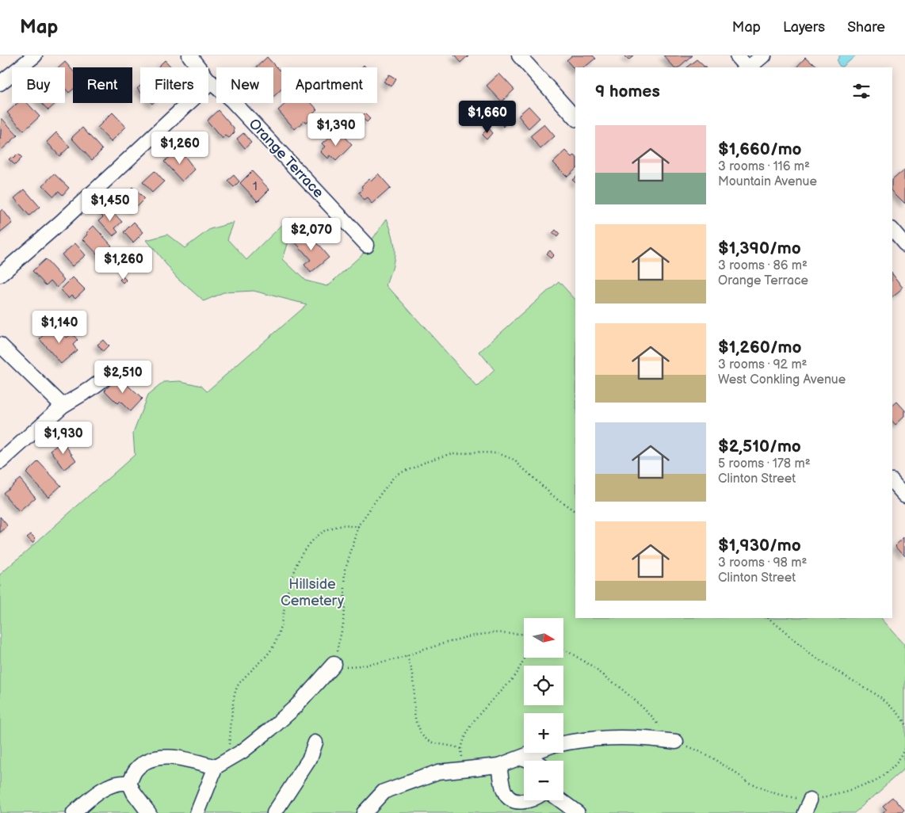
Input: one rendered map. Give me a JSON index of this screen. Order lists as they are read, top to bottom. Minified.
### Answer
{"streets":{"street":["Orange Terrace"]},"parks":["Hillside Cemetery"],"house_numbers":["1"],"north":"right","page":{"header":"Map","nav":["Map","Layers","Share"],"chip":["Buy","Rent","Filters","New","Apartment"],"heading":"9 homes","price":["$1,660","$1,390","$1,260","$1,450","$2,070","$1,260","$1,140","$2,510","$1,930"],"list":[{"name":"$1,660/mo","note":"3 rooms · 116 m² · Mountain Avenue"},{"name":"$1,390/mo","note":"3 rooms · 86 m² · Orange Terrace"},{"name":"$1,260/mo","note":"3 rooms · 92 m² · West Conkling Avenue"},{"name":"$2,510/mo","note":"5 rooms · 178 m² · Clinton Street"},{"name":"$1,930/mo","note":"3 rooms · 98 m² · Clinton Street"}],"map_buttons":["+","−"]}}
